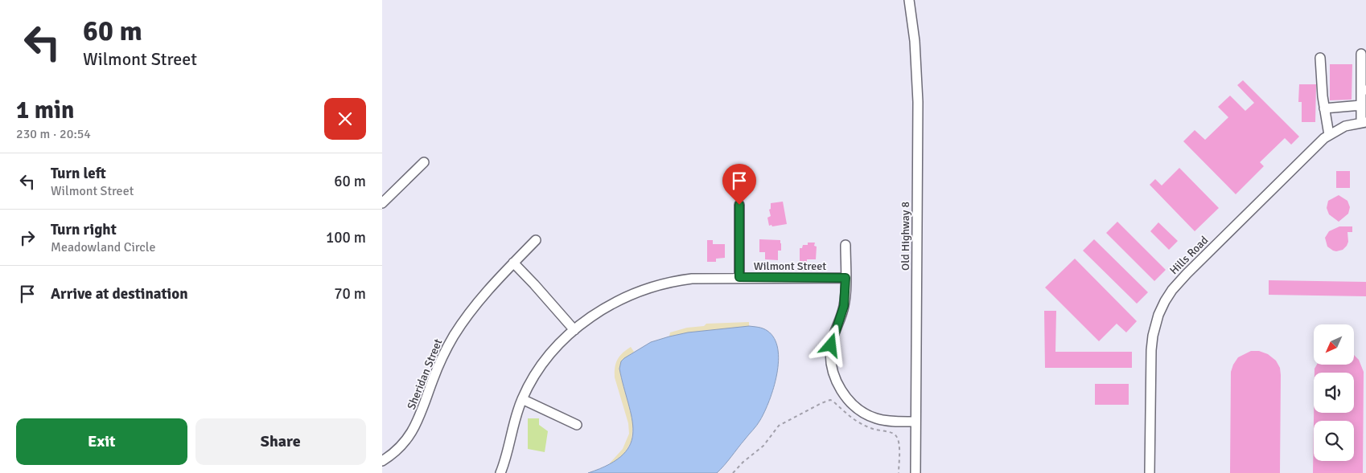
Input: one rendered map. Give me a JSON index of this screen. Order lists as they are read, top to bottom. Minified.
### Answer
{"streets":{"street":["Old Highway 8","Hills Road","Wilmont Street","Sheridan Street"]},"north":"bottom left","page":{"turn":["60 m","Wilmont Street"],"heading":["1 min","230 m · 20:54"],"list":[{"name":"Turn left","note":"Wilmont Street","value":"60 m"},{"name":"Turn right","note":"Meadowland Circle","value":"100 m"},{"name":"Arrive at destination","value":"70 m"}],"buttons":["Exit","Share"]}}
